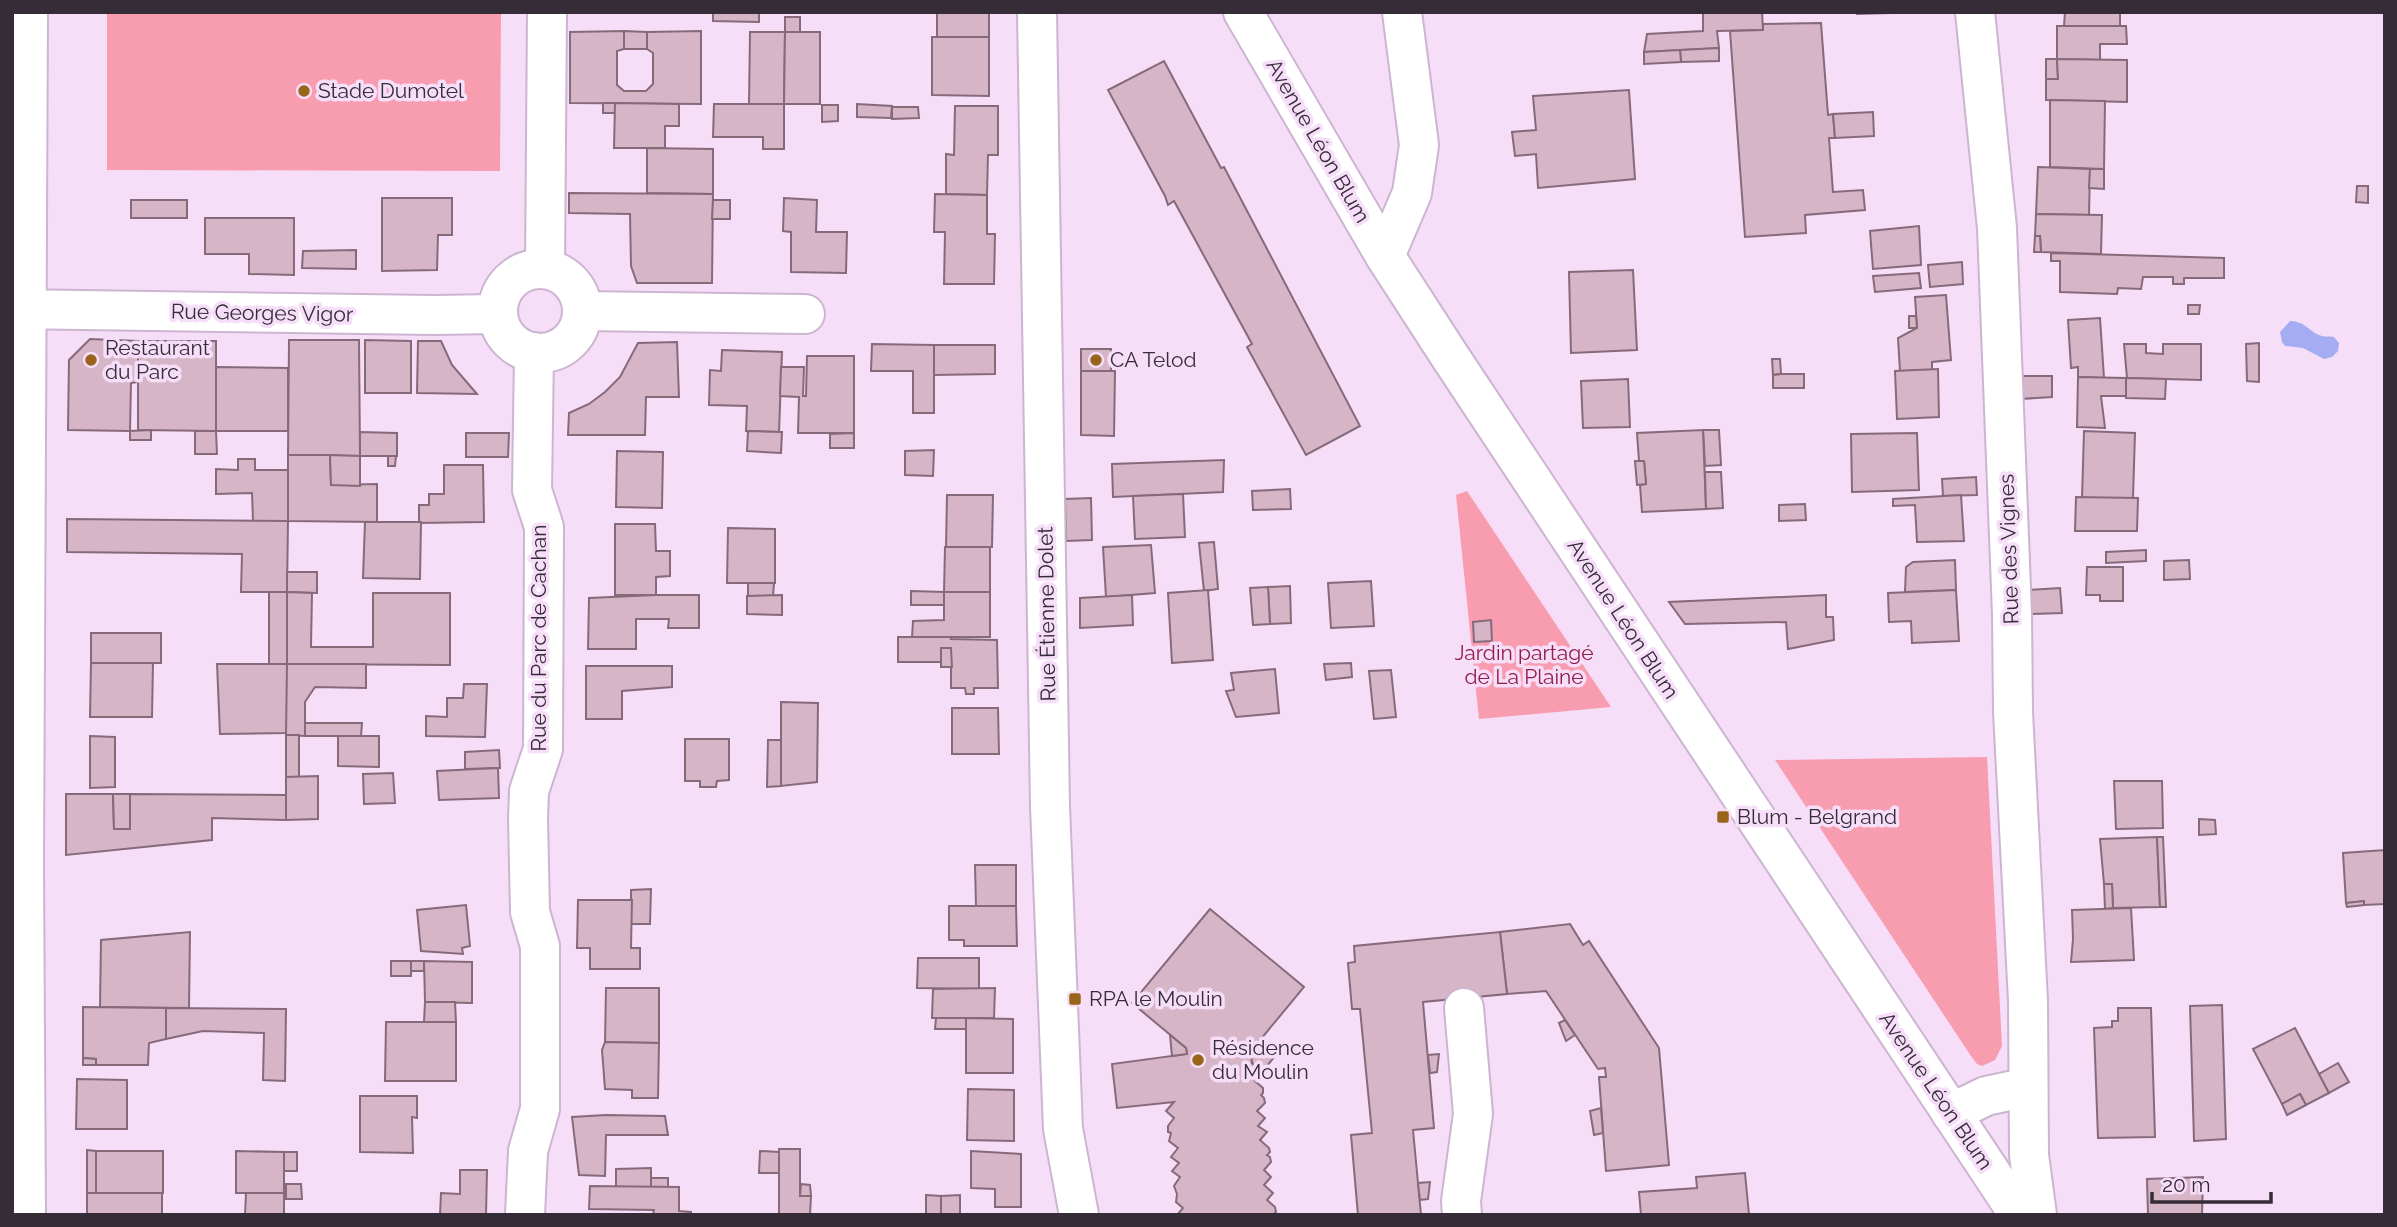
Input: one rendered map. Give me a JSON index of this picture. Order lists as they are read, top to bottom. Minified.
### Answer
{"streets":{"street":["Avenue Léon Blum","Rue Georges Vigor","Rue des Vignes","Rue Étienne Dolet","Rue du Parc de Cachan"]},"crossings":[["Rue Georges Vigor","Rue du Parc de Cachan"]],"parks":["Jardin partagé de La Plaine"],"places":{"other":["Stade Dumotel","Restaurant du Parc","CA Telod","Résidence du Moulin"],"transit":["Blum - Belgrand","RPA le Moulin"]},"scale_bar":"20 m"}
